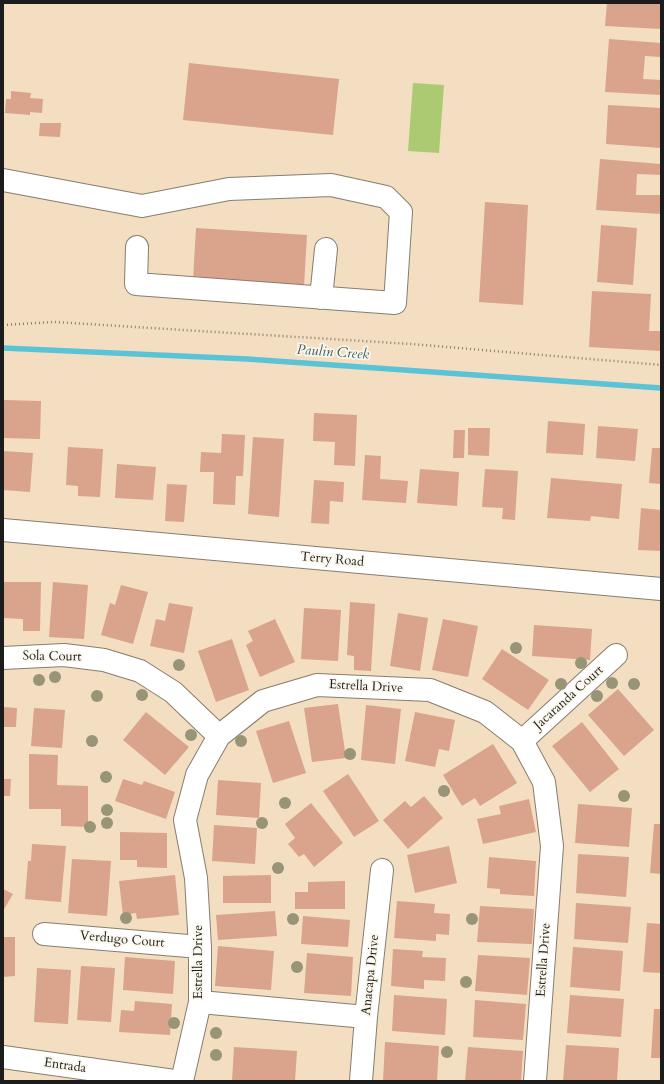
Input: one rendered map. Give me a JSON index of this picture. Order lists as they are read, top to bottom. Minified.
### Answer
{"streets":{"street":["Terry Road","Sola Court","Estrella Drive","Jacaranda Court","Verdugo Court","Anacapa Drive","Entrada"]},"crossings":[["Sola Court","Estrella Drive"],["Estrella Drive","Jacaranda Court"],["Estrella Drive","Verdugo Court"]],"water":["Paulin Creek"]}
